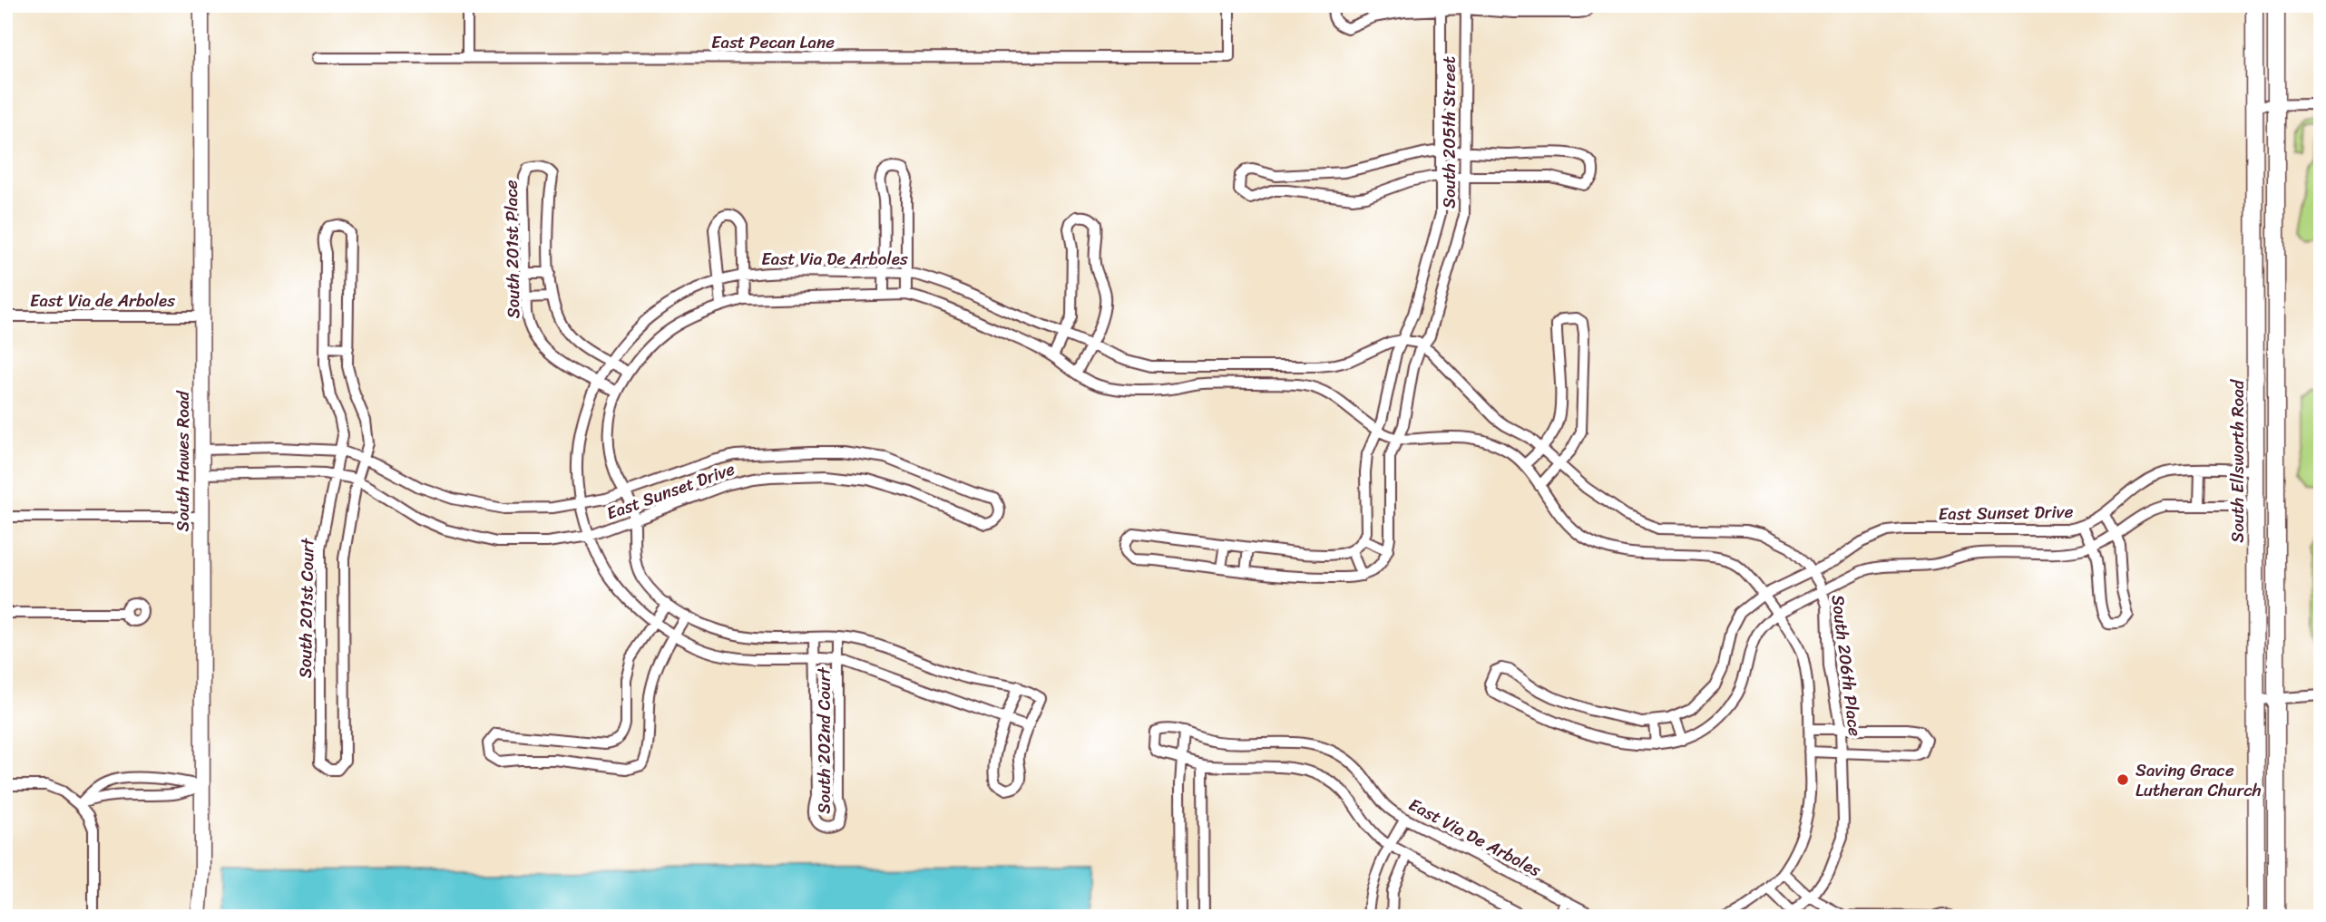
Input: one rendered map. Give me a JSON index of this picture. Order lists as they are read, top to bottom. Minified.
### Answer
{"streets":{"main road":["South Hawes Road","South Ellsworth Road"],"street":["East Pecan Lane","South 205th Street","South 201st Place","East Via De Arboles","East Via de Arboles","East Sunset Drive","South 201st Court","South 206th Place","South 202nd Court"]},"crossings":[["South 205th Street","East Via De Arboles"],["South 201st Place","East Via De Arboles"],["East Via De Arboles","East Sunset Drive"],["East Via De Arboles","South 202nd Court"],["East Via de Arboles","South Hawes Road"],["South Hawes Road","East Sunset Drive"],["South Ellsworth Road","East Sunset Drive"],["East Sunset Drive","South 201st Court"]],"places":["Saving Grace Lutheran Church"]}
